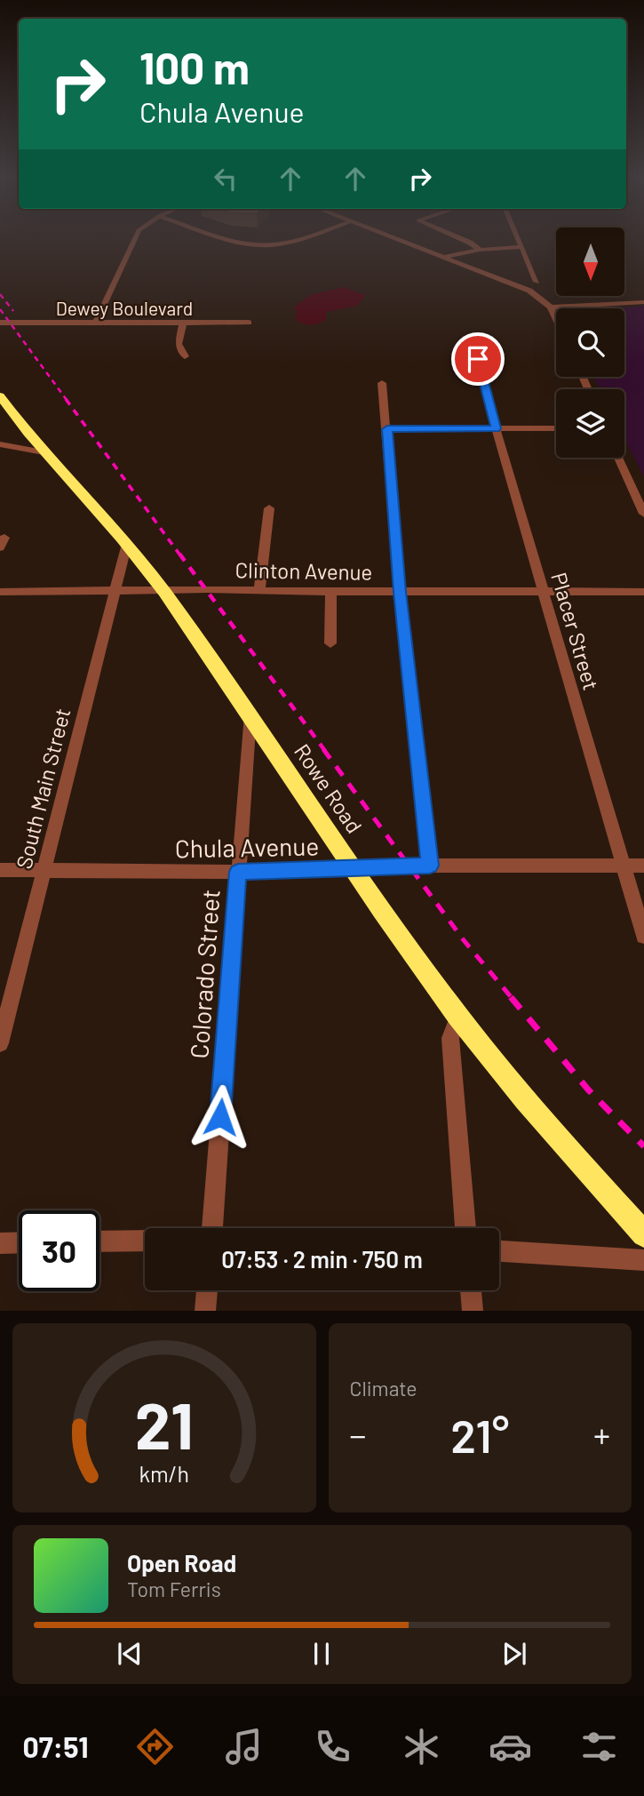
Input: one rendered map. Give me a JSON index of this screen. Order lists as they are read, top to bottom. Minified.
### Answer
{"streets":{"main road":["Rowe Road"],"street":["Dewey Boulevard","Clinton Avenue","Placer Street","South Main Street","Chula Avenue","Colorado Street"]},"crossings":[["Clinton Avenue","Placer Street"],["Clinton Avenue","South Main Street"],["Clinton Avenue","Rowe Road"],["Placer Street","Chula Avenue"],["South Main Street","Rowe Road"],["South Main Street","Chula Avenue"],["Rowe Road","Chula Avenue"],["Rowe Road","Colorado Street"],["Chula Avenue","Colorado Street"]],"north":"bottom","page":{"turn":["100 m","Chula Avenue"],"limit":"30","trip":"07:53 · 2 min · 750 m","tile":"Climate","heat":["−","21°","+"],"song":["Open Road","Tom Ferris"],"tabs":"07:51","gauge":["21","km/h"]}}
